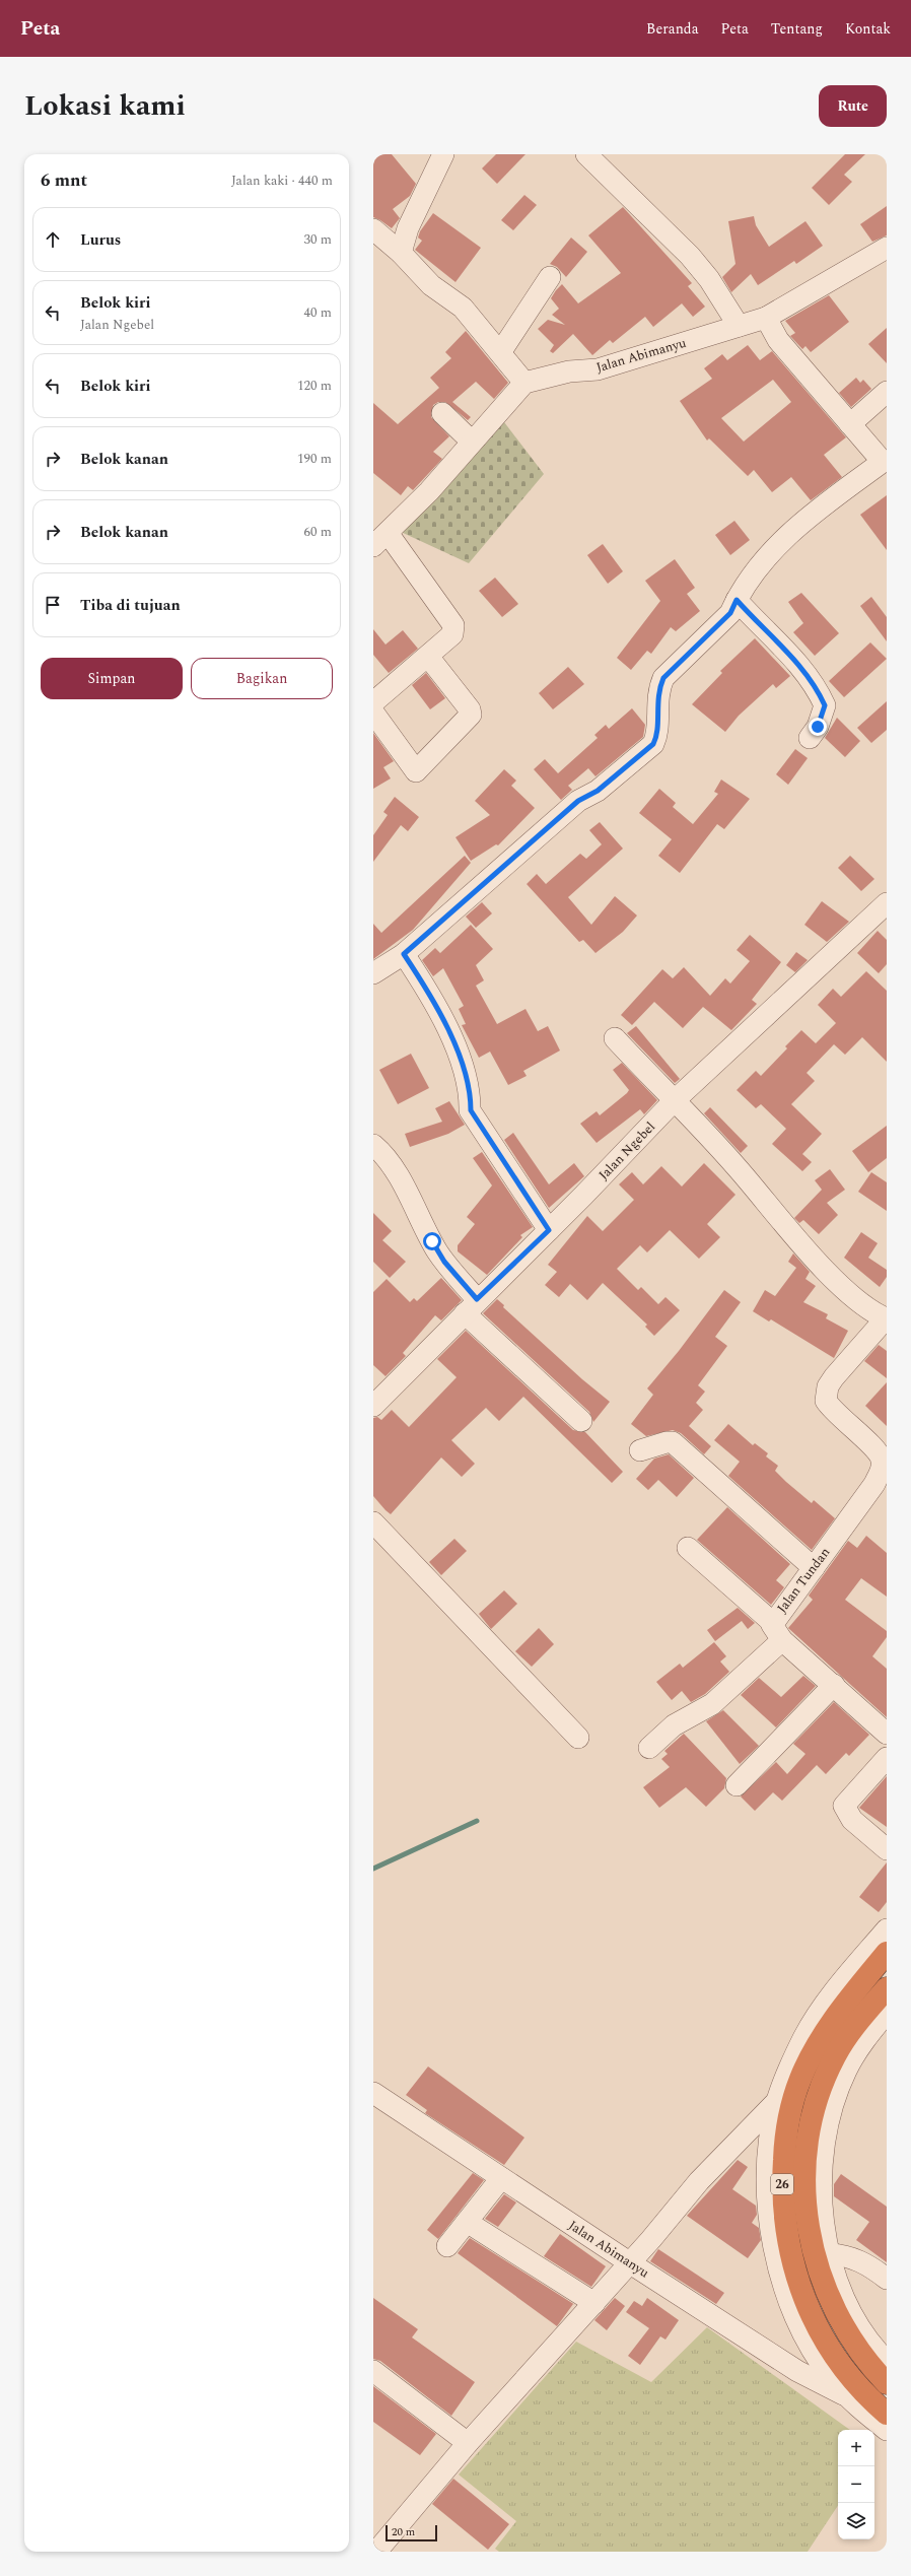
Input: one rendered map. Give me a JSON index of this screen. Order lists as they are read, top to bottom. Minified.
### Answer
{"streets":{"highway":["26"],"street":["Jalan Abimanyu","Jalan Ngebel","Jalan Tundan"]},"scale_bar":"20 m","page":{"header":"Peta","nav":["Beranda","Peta","Tentang","Kontak"],"title":"Lokasi kami","buttons":["Rute",["Simpan","Bagikan"]],"heading":["6 mnt","Jalan kaki · 440 m"],"list":[["Lurus","30 m"],["Belok kiri","Jalan Ngebel","40 m"],["Belok kiri","120 m"],["Belok kanan","190 m"],["Belok kanan","60 m"],"Tiba di tujuan"],"map_buttons":["+","−"],"scale":"20 m"}}
